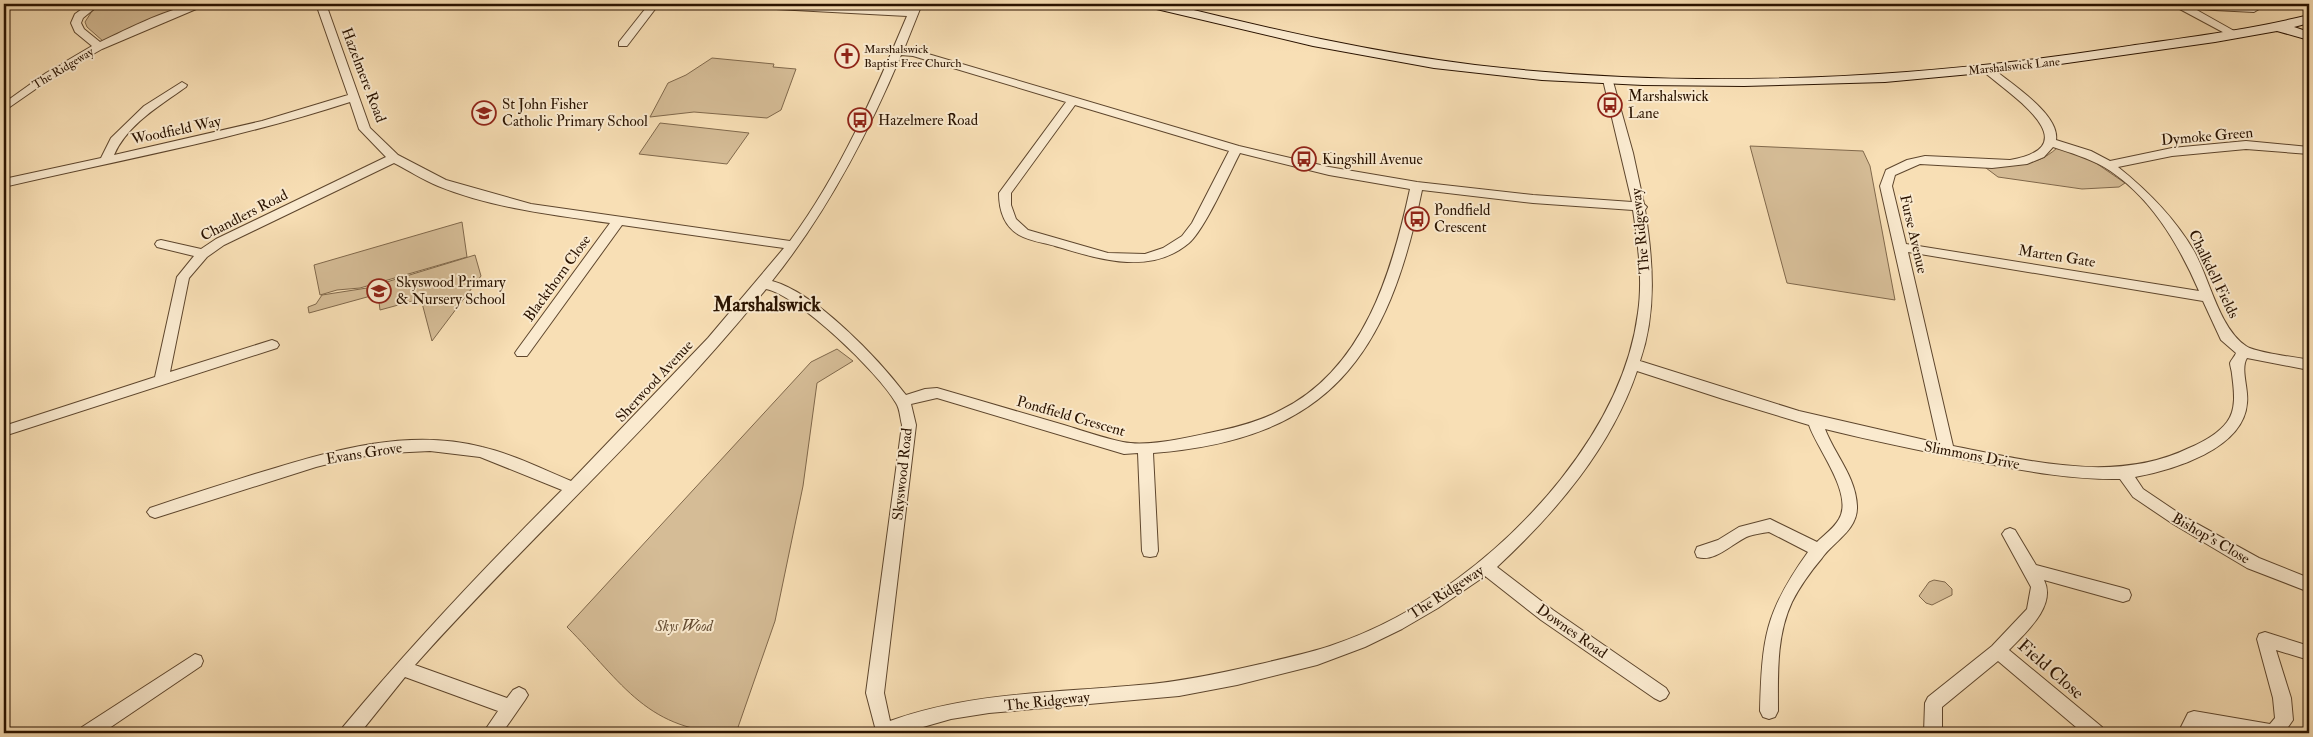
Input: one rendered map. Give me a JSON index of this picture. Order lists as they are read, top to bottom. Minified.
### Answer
{"streets":{"street":["Marshalswick Lane","The Ridgeway","Hazelmere Road","Woodfield Way","Dymoke Green","Chandlers Road","Furse Avenue","Marten Gate","Chalkdell Fields","Blackthorn Close","Sherwood Avenue","Pondfield Crescent","Evans Grove","Slimmons Drive","Skyswood Road","Bishop's Close","Downes Road","Field Close"]},"crossings":[["Marshalswick Lane","The Ridgeway"],["The Ridgeway","Slimmons Drive"],["The Ridgeway","Skyswood Road"],["The Ridgeway","Downes Road"],["Hazelmere Road","Woodfield Way"],["Hazelmere Road","Chandlers Road"],["Hazelmere Road","Blackthorn Close"],["Hazelmere Road","Sherwood Avenue"],["Dymoke Green","Chalkdell Fields"],["Furse Avenue","Marten Gate"],["Furse Avenue","Chalkdell Fields"],["Furse Avenue","Slimmons Drive"],["Marten Gate","Chalkdell Fields"],["Chalkdell Fields","Slimmons Drive"],["Sherwood Avenue","Evans Grove"],["Sherwood Avenue","Skyswood Road"],["Pondfield Crescent","Skyswood Road"],["Slimmons Drive","Bishop's Close"]],"districts":["Marshalswick"],"parks":["Skys Wood"],"places":{"church":["Marshalswick Baptist Free Church"],"bus stop":["Marshalswick Lane","Hazelmere Road","Kingshill Avenue","Pondfield Crescent"],"school or university":["St John Fisher Catholic Primary School","Skyswood Primary & Nursery School"]}}
